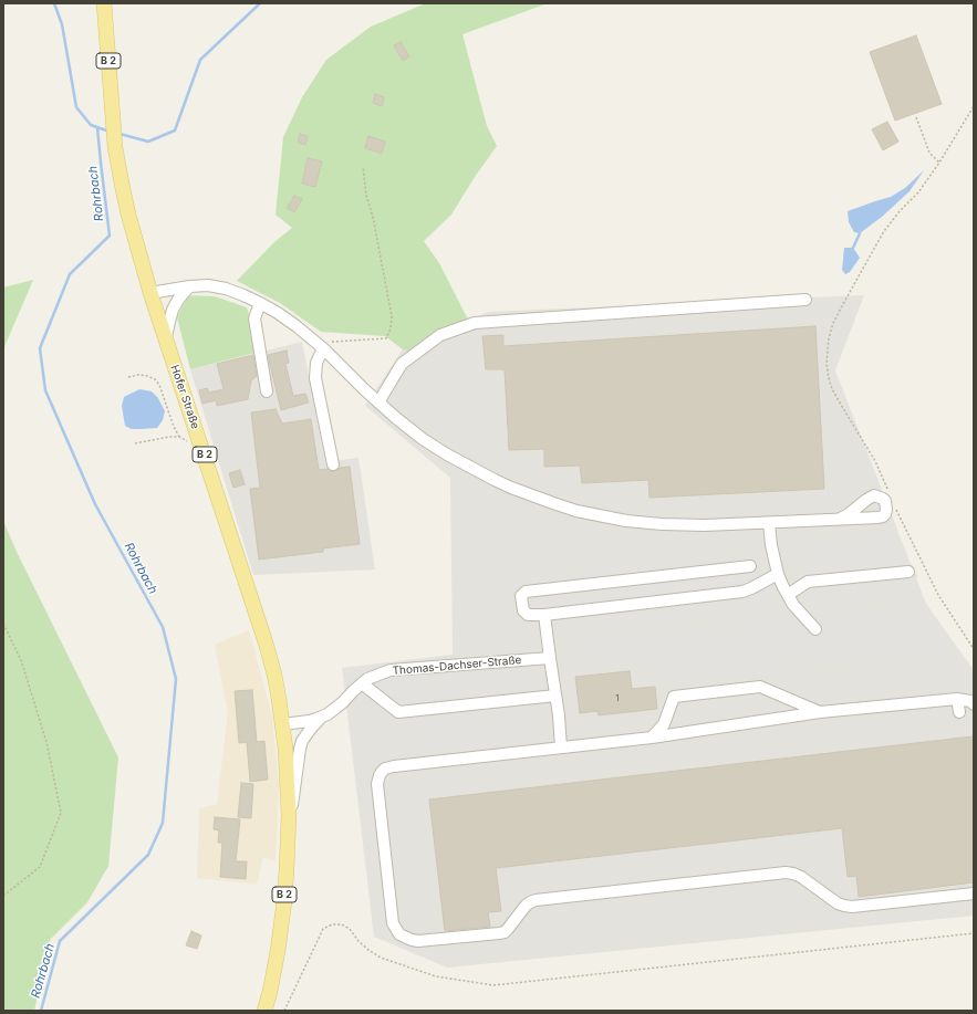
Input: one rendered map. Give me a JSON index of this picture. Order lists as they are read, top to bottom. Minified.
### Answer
{"streets":{"main road":["B 2","Hofer Straße"],"street":["Thomas-Dachser-Straße"]},"crossings":[["B 2","Hofer Straße"]],"water":["Rohrbach"],"house_numbers":["1"]}
